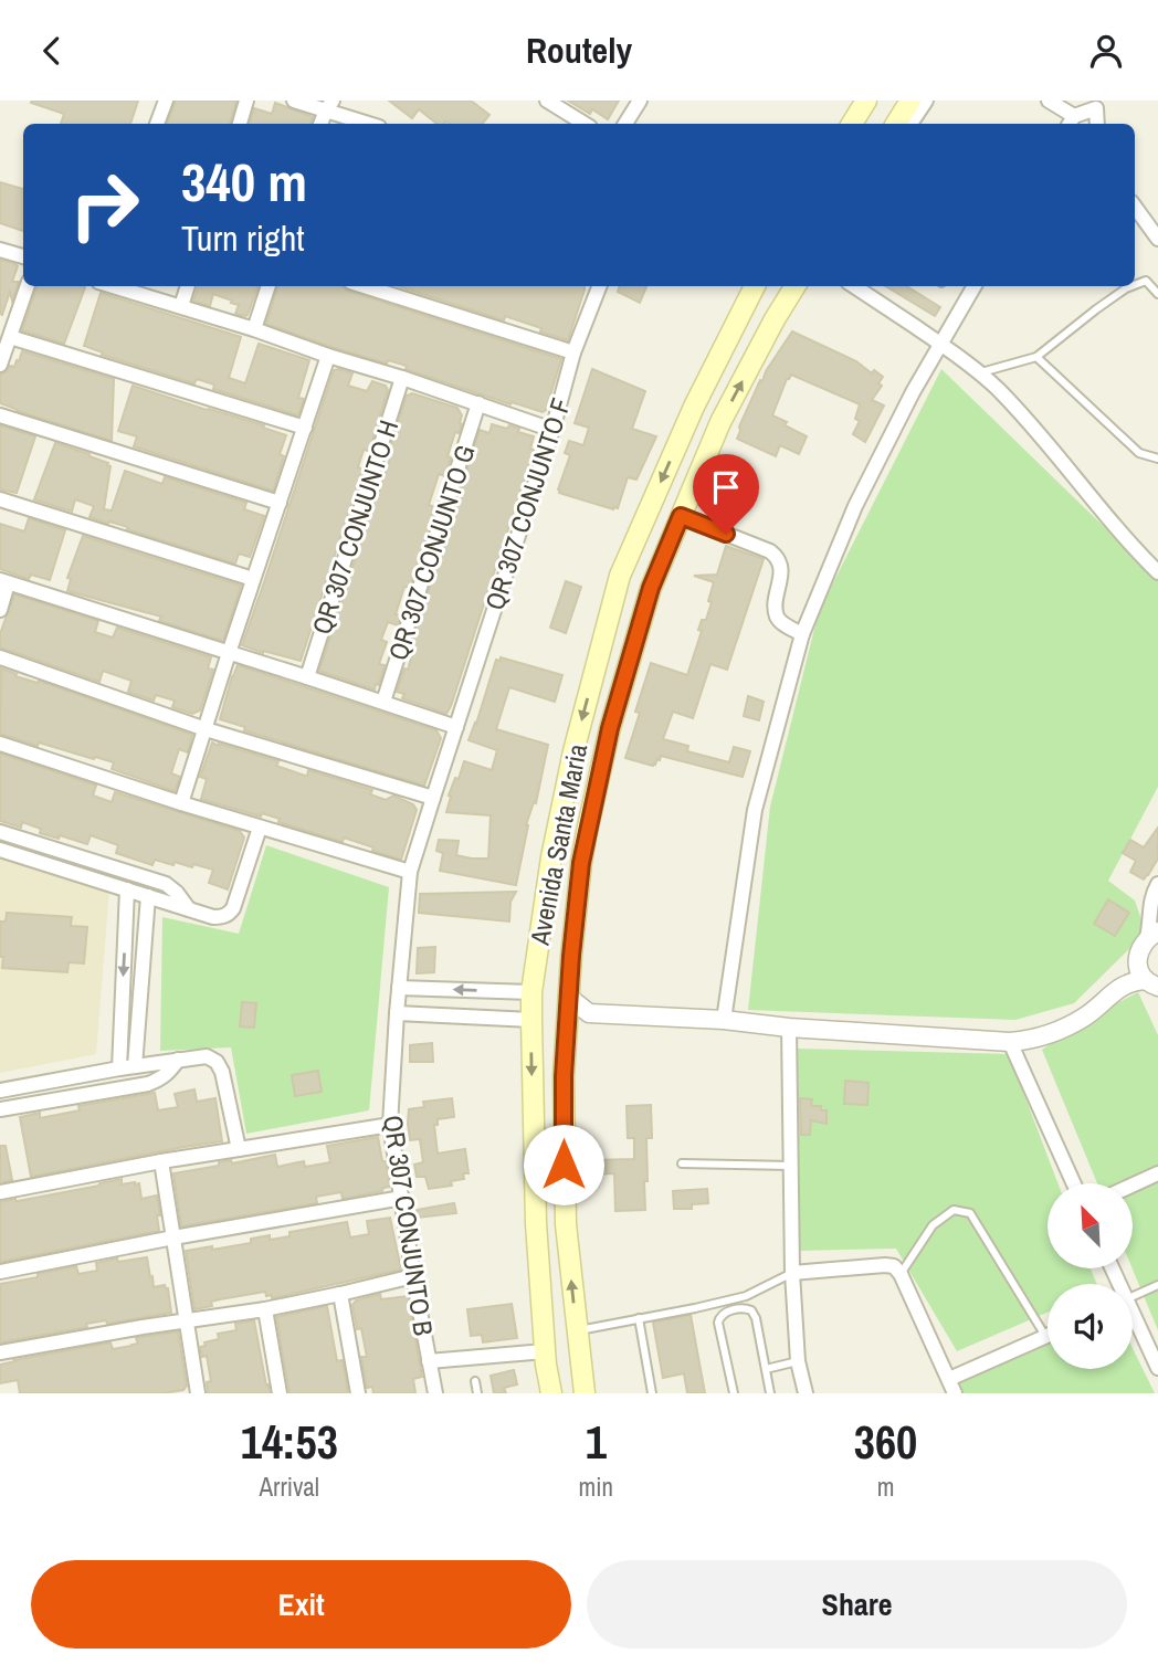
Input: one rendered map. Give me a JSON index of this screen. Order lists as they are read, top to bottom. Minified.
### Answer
{"streets":{"main road":["Avenida Santa Maria"],"street":["QR 307 CONJUNTO F","QR 307 CONJUNTO H","QR 307 CONJUNTO G","QR 307 CONJUNTO B"]},"crossings":[["QR 307 CONJUNTO F","QR 307 CONJUNTO B"]],"north":"top left","page":{"header":"Routely","turn":["340 m","Turn right"],"eta":["14:53","Arrival","1","min","360","m"],"buttons":["Exit","Share"]}}
